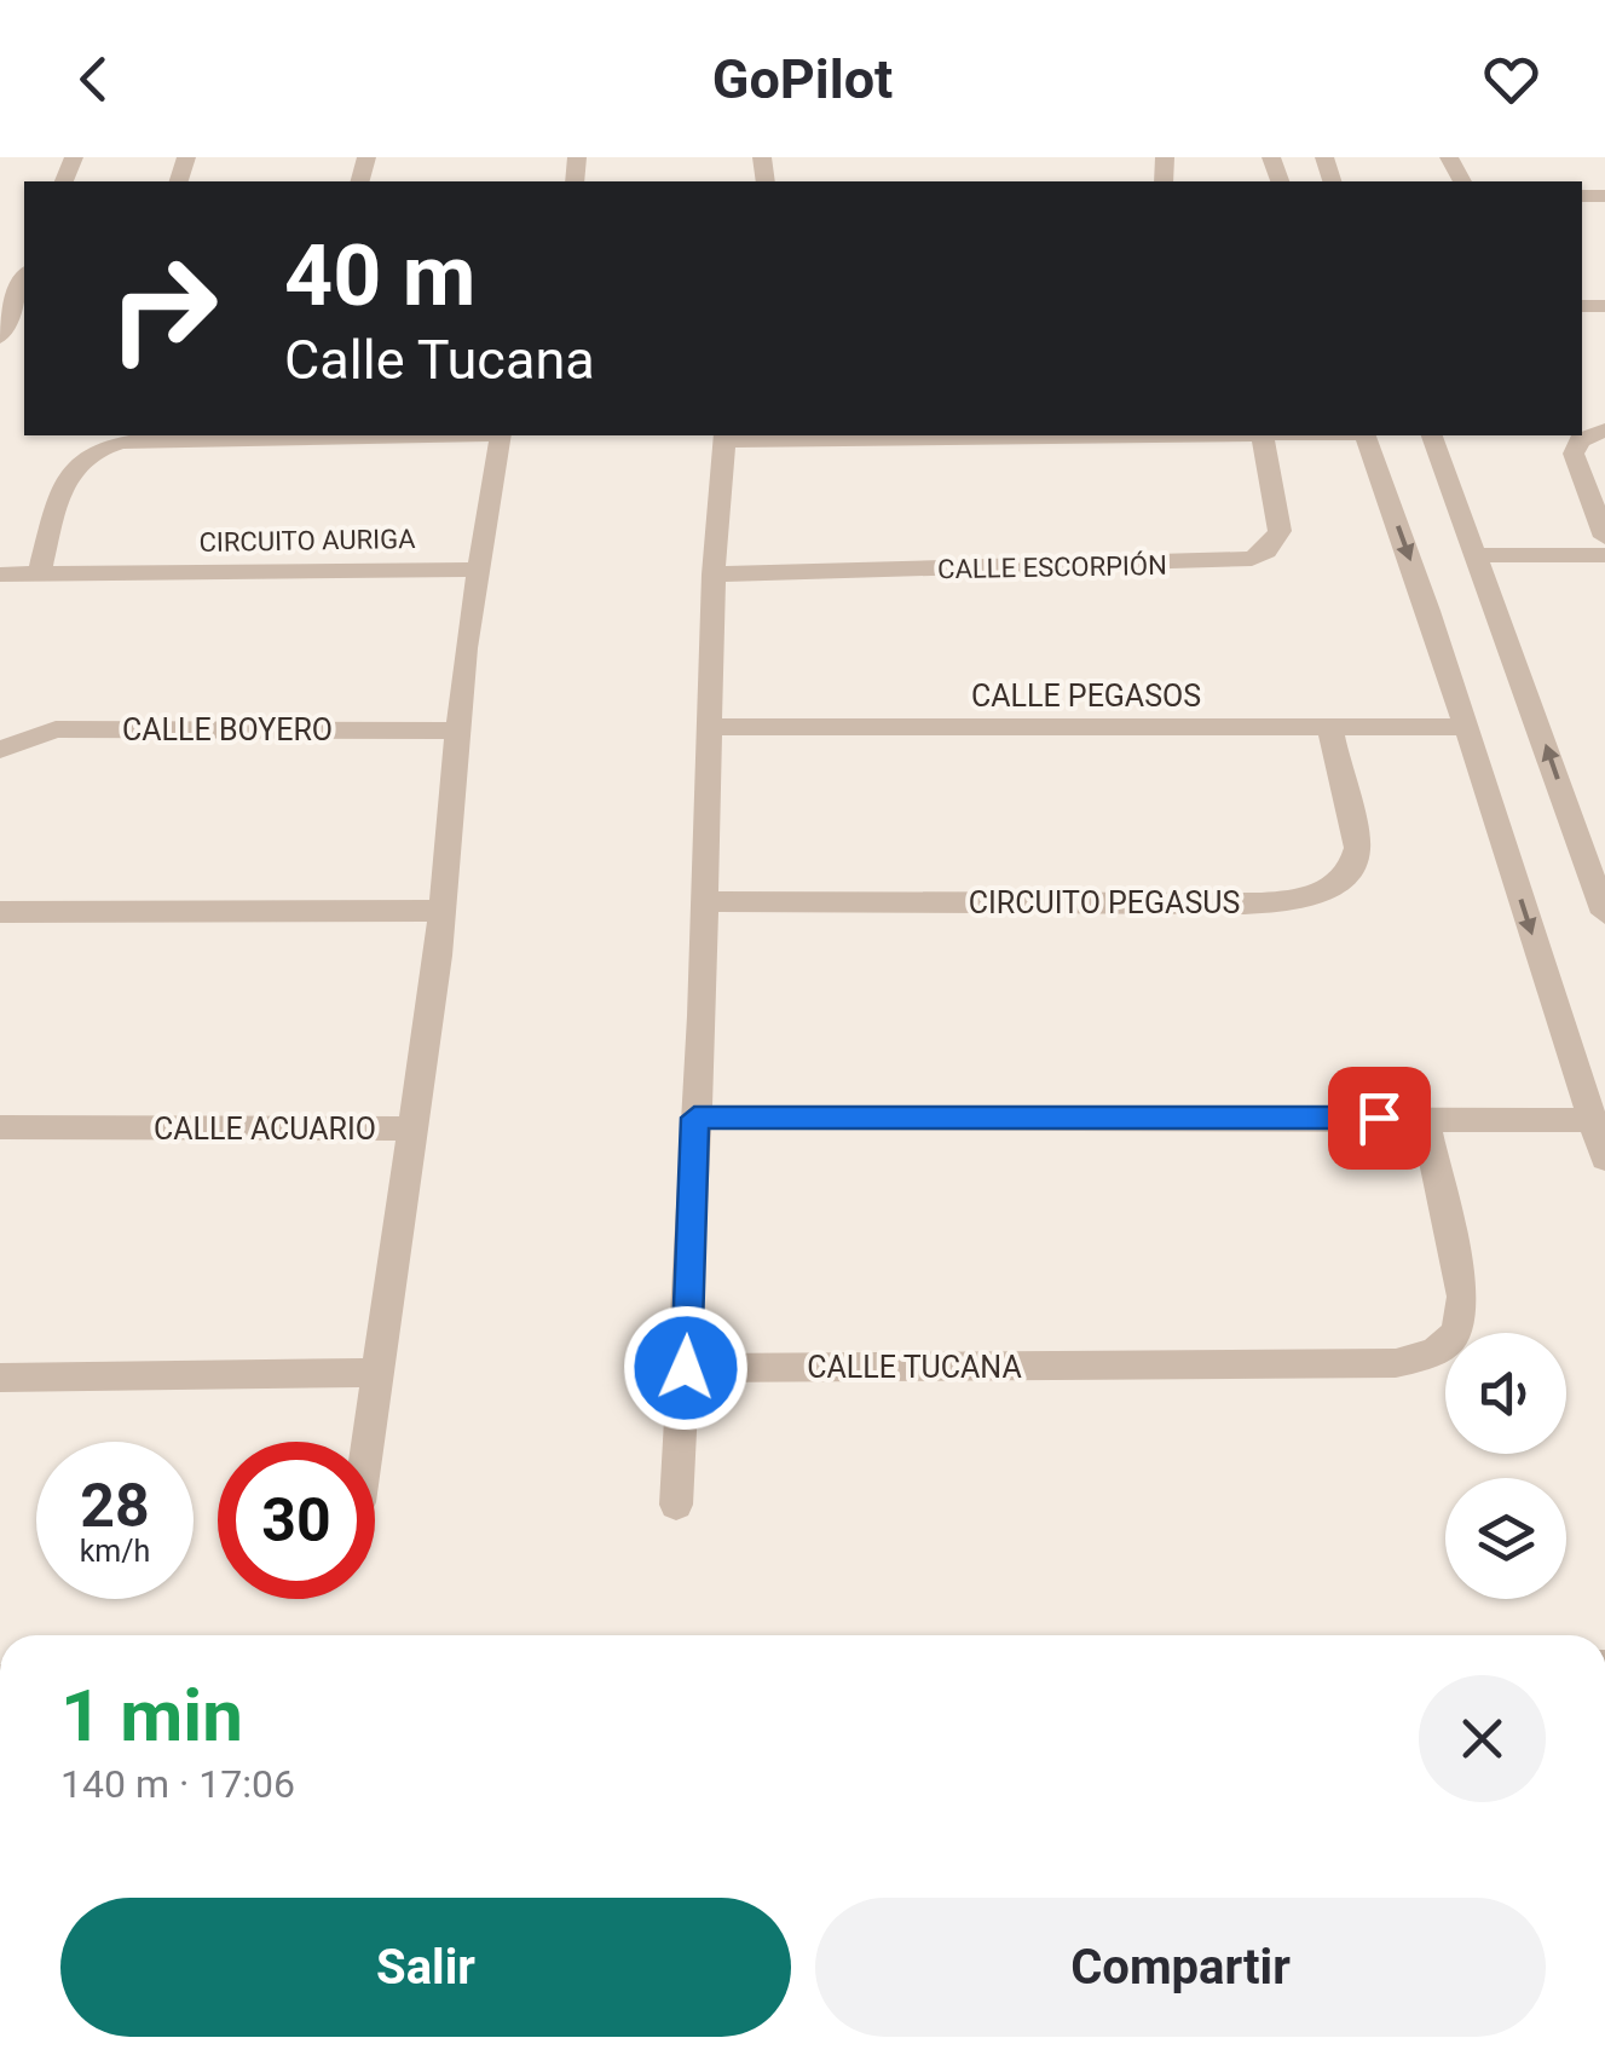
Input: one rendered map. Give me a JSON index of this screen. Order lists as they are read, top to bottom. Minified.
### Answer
{"streets":{"street":["CIRCUITO AURIGA","CALLE ESCORPIÓN","CALLE PEGASOS","CALLE BOYERO","CIRCUITO PEGASUS","CALLE ACUARIO","CALLE TUCANA"]},"crossings":[["CALLE PEGASOS","CIRCUITO PEGASUS"]],"page":{"header":"GoPilot","turn":["40 m","Calle Tucana"],"speed":"28 km/h","limit":"30","heading":["1 min","140 m · 17:06"],"buttons":["Salir","Compartir"]}}
